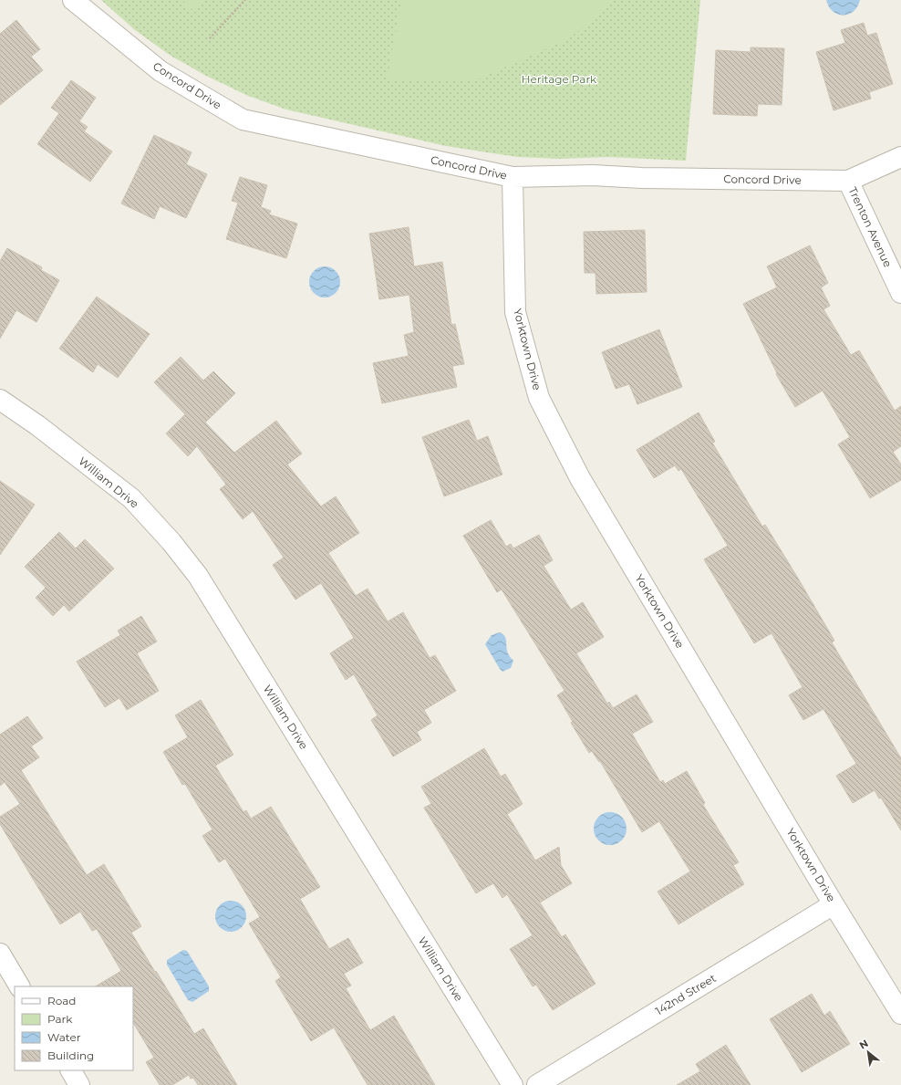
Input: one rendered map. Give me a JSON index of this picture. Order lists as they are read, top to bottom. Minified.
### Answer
{"streets":{"street":["Concord Drive","Trenton Avenue","Yorktown Drive","William Drive","142nd Street"]},"crossings":[["Concord Drive","Trenton Avenue"],["Concord Drive","Yorktown Drive"],["Yorktown Drive","142nd Street"]],"parks":["Heritage Park"],"legend":["Road","Park","Water","Building"],"north":"top left"}
